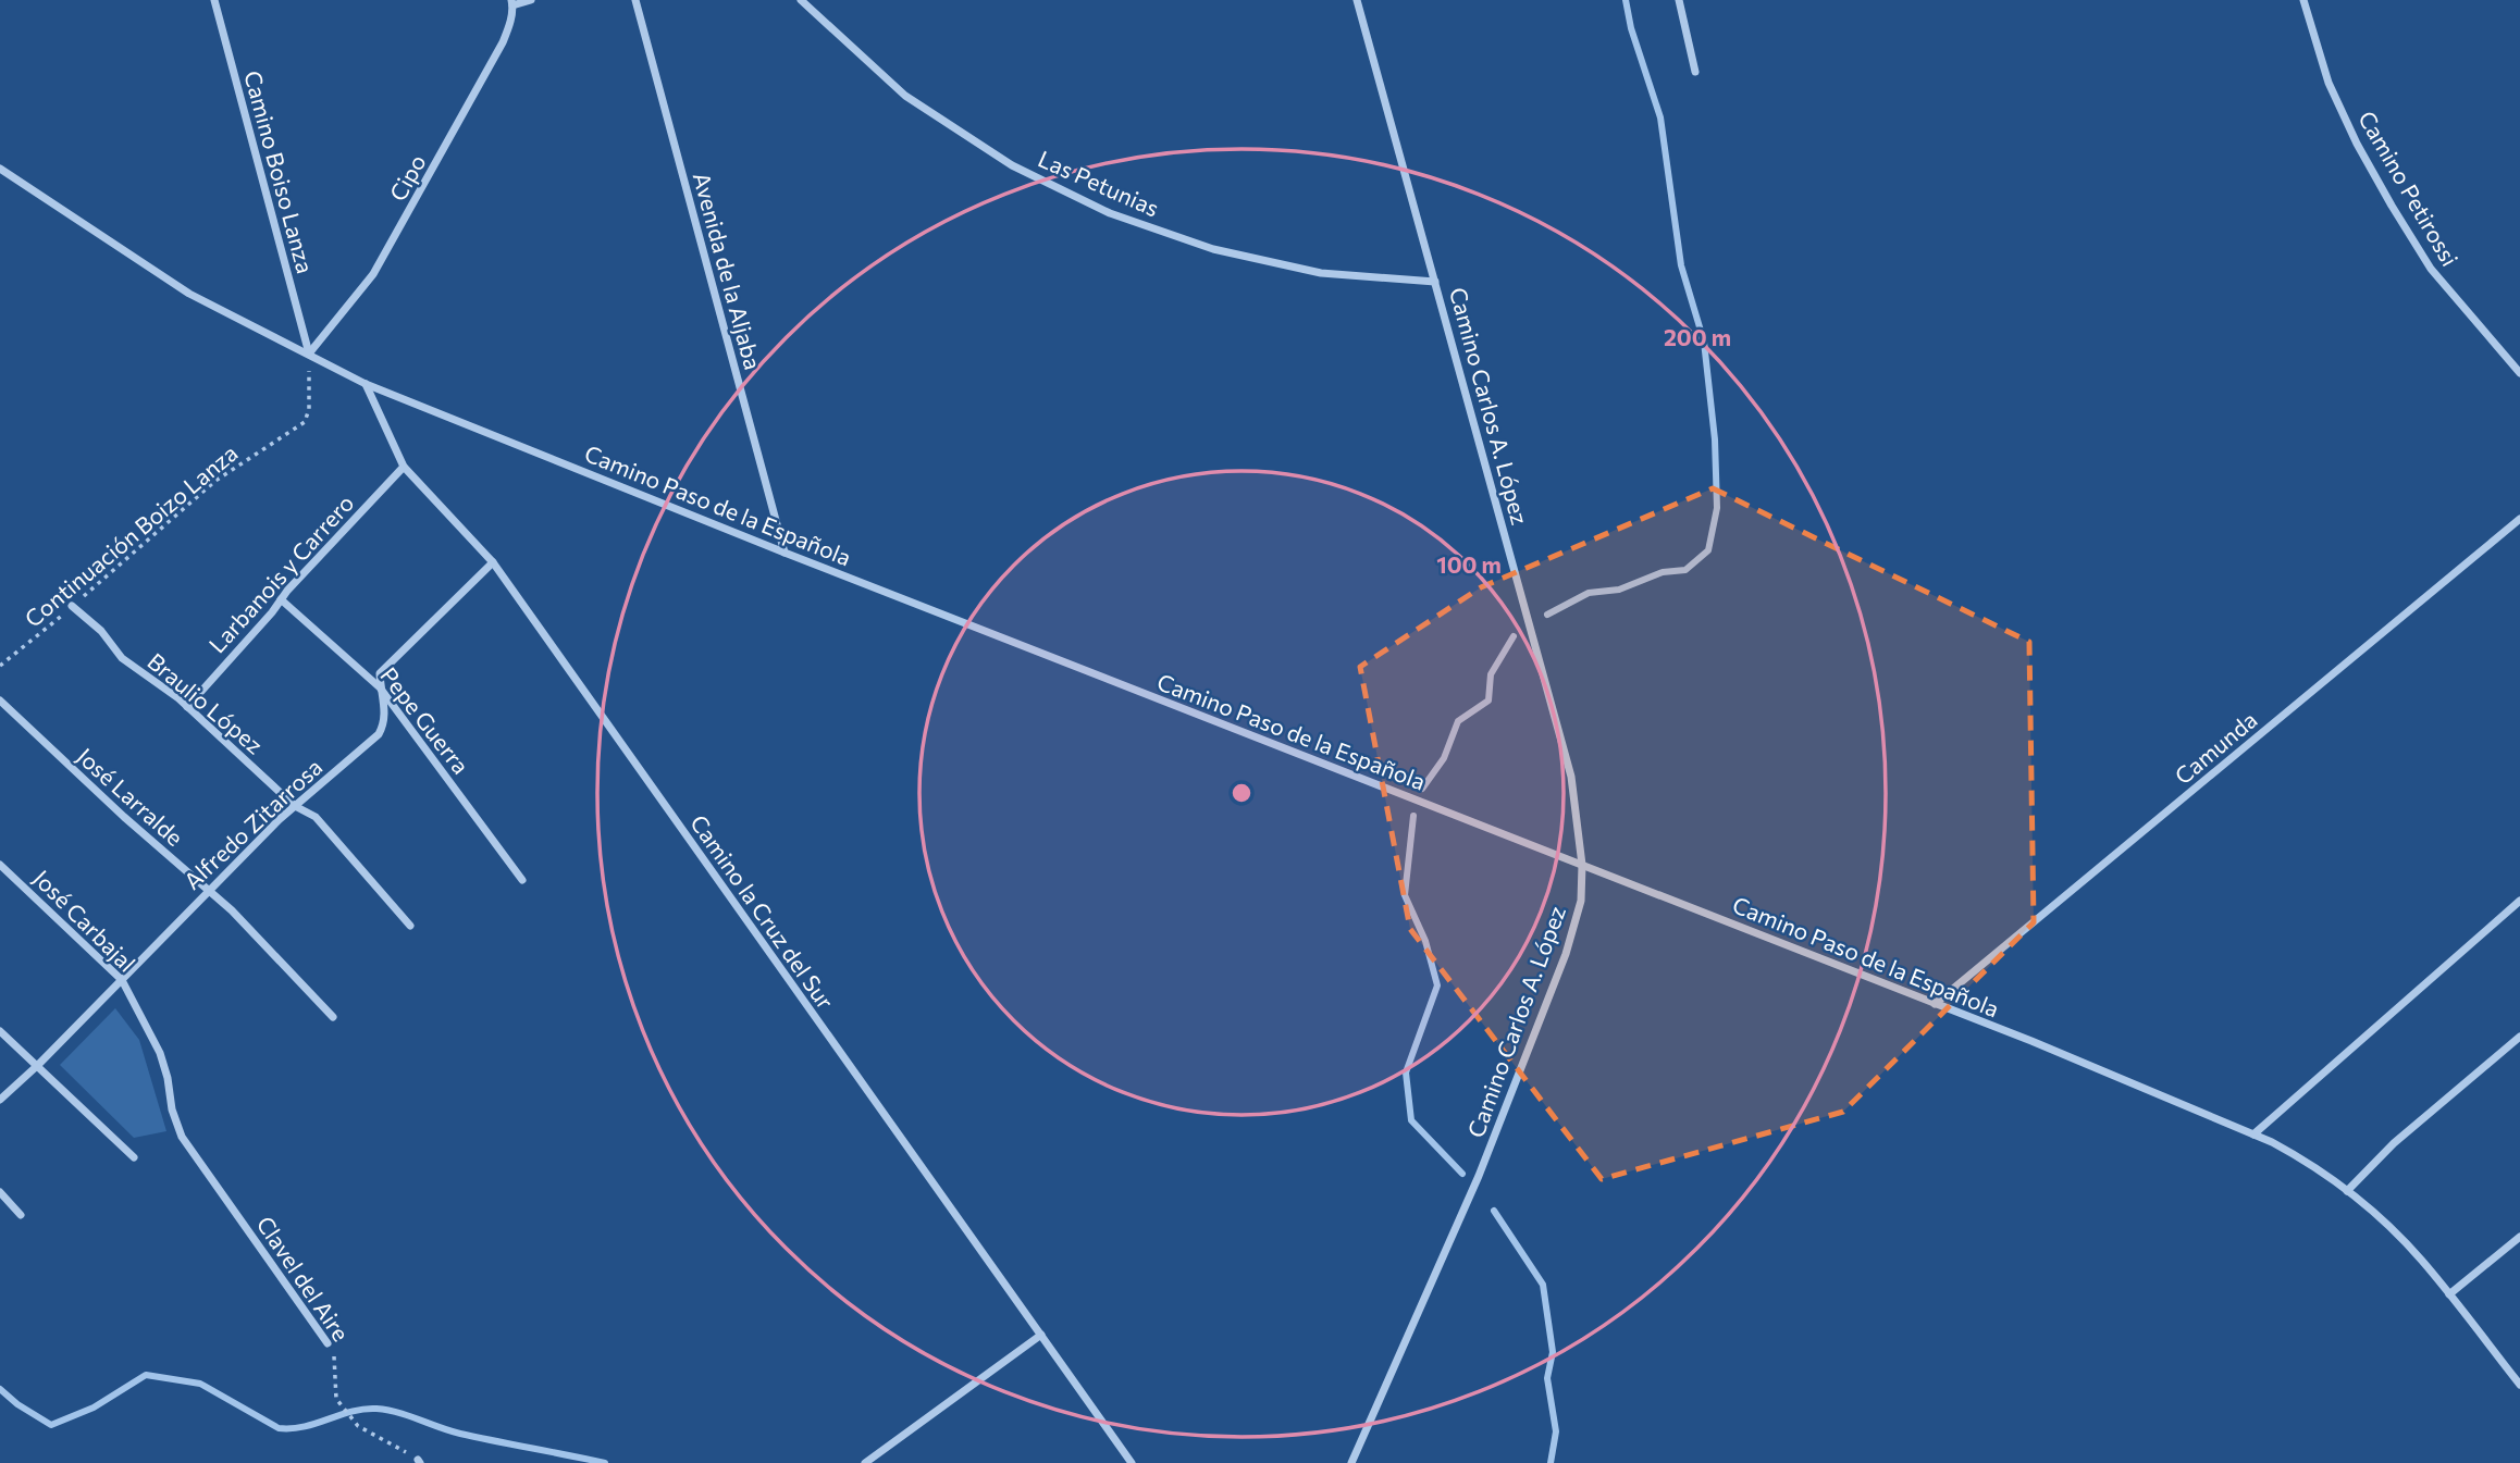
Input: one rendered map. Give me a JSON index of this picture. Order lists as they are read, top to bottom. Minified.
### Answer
{"streets":{"street":["Camino Boiso Lanza","Cipo","Las Petunias","Camino Petirossi","Avenida de la Aljaba","Camino Carlos A. López","Camino Paso de la Española","Larbanois y Carrero","Braulio López","Pepe Guerra","Camunda","José Larralde","Alfredo Zitarrosa","Camino la Cruz del Sur","José Carbajal","Clavel del Aire"],"path":["Continuación Boizo Lanza"]},"crossings":[["Camino Boiso Lanza","Cipo"],["Camino Boiso Lanza","Camino Paso de la Española"],["Camino Boiso Lanza","Continuación Boizo Lanza"],["Cipo","Camino Paso de la Española"],["Cipo","Continuación Boizo Lanza"],["Las Petunias","Camino Carlos A. López"],["Avenida de la Aljaba","Camino Paso de la Española"],["Camino Carlos A. López","Camino Paso de la Española"],["Camino Paso de la Española","Continuación Boizo Lanza"],["Camino Paso de la Española","Camunda"],["Camino Paso de la Española","Camino la Cruz del Sur"],["Continuación Boizo Lanza","Braulio López"],["Larbanois y Carrero","Braulio López"],["Larbanois y Carrero","Pepe Guerra"],["Larbanois y Carrero","Camino la Cruz del Sur"],["Braulio López","Alfredo Zitarrosa"],["Pepe Guerra","Alfredo Zitarrosa"],["José Larralde","Alfredo Zitarrosa"],["Alfredo Zitarrosa","José Carbajal"],["José Carbajal","Clavel del Aire"]],"rings":["200 m","100 m"]}
